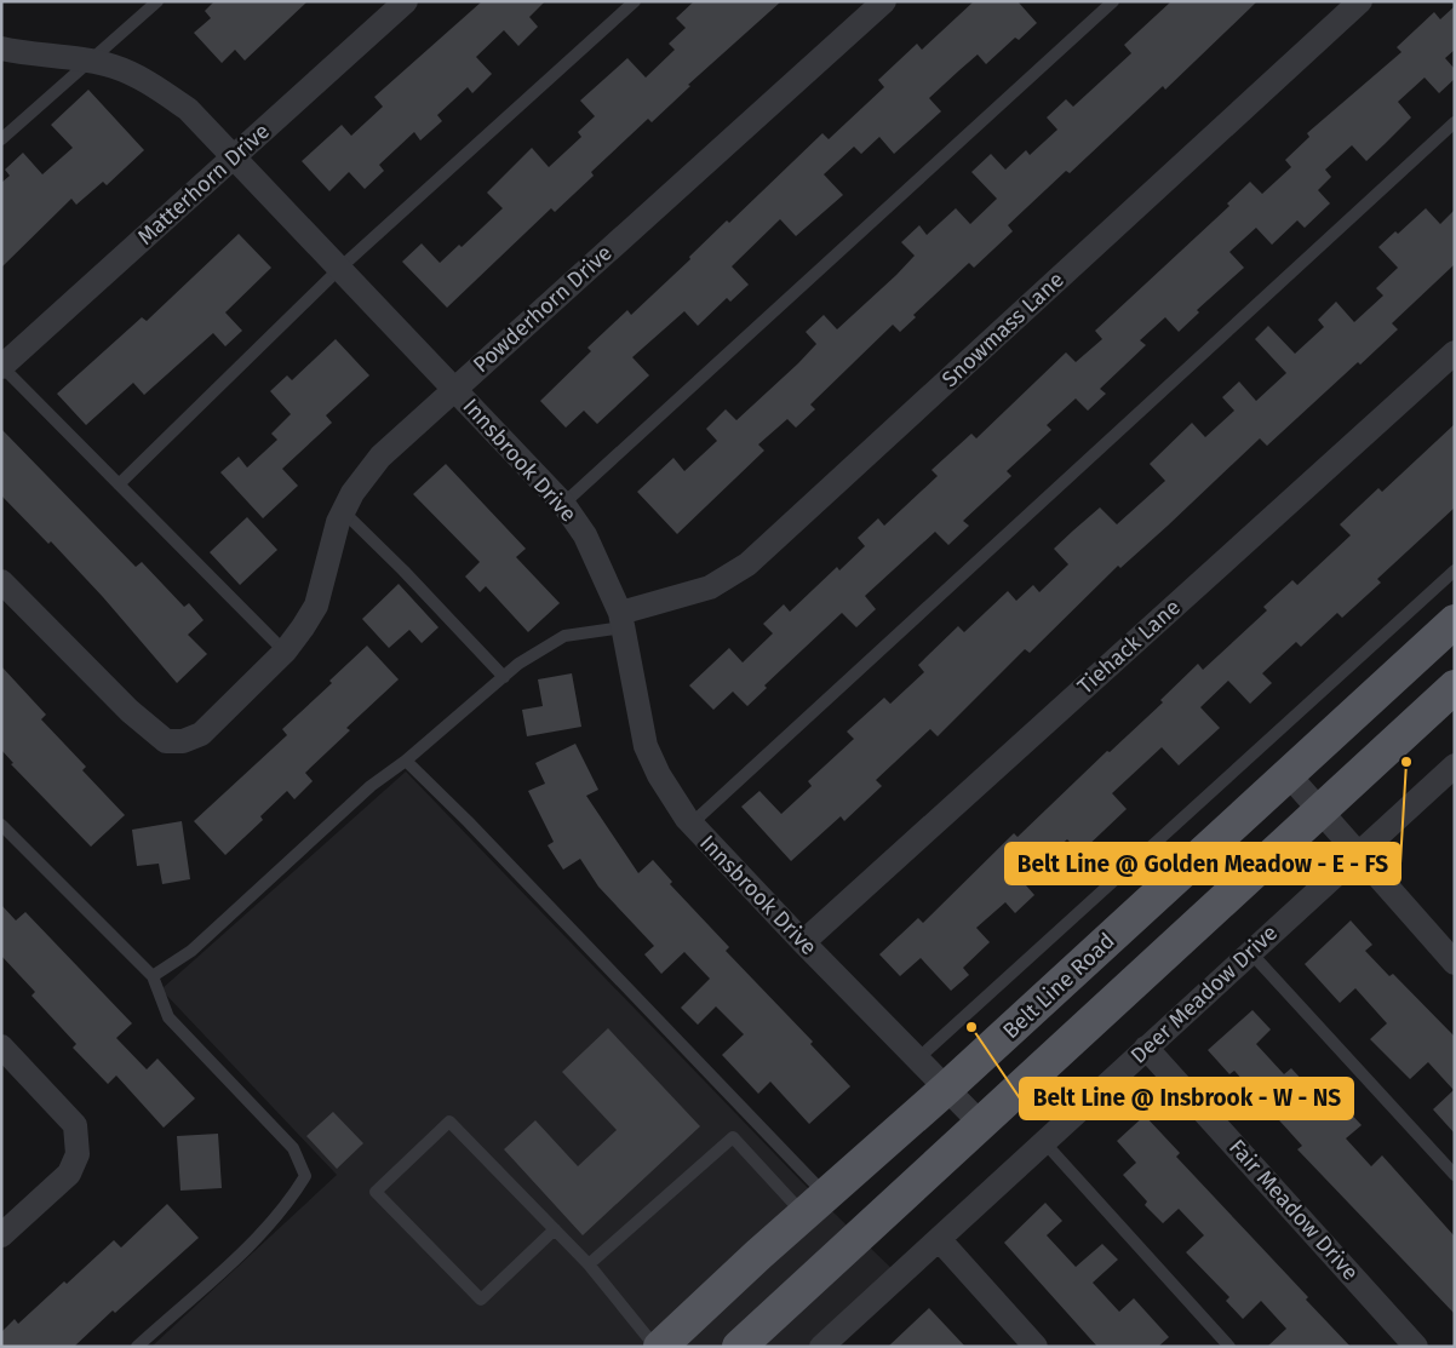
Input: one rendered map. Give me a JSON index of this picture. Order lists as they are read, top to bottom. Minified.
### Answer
{"streets":{"main road":["Belt Line Road"],"street":["Matterhorn Drive","Powderhorn Drive","Snowmass Lane","Innsbrook Drive","Tiehack Lane","Deer Meadow Drive","Fair Meadow Drive"]},"crossings":[["Matterhorn Drive","Innsbrook Drive"],["Powderhorn Drive","Innsbrook Drive"],["Snowmass Lane","Innsbrook Drive"],["Innsbrook Drive","Tiehack Lane"],["Innsbrook Drive","Belt Line Road"],["Deer Meadow Drive","Fair Meadow Drive"]],"places":["Belt Line @ Golden Meadow - E - FS","Belt Line @ Insbrook - W - NS"]}
